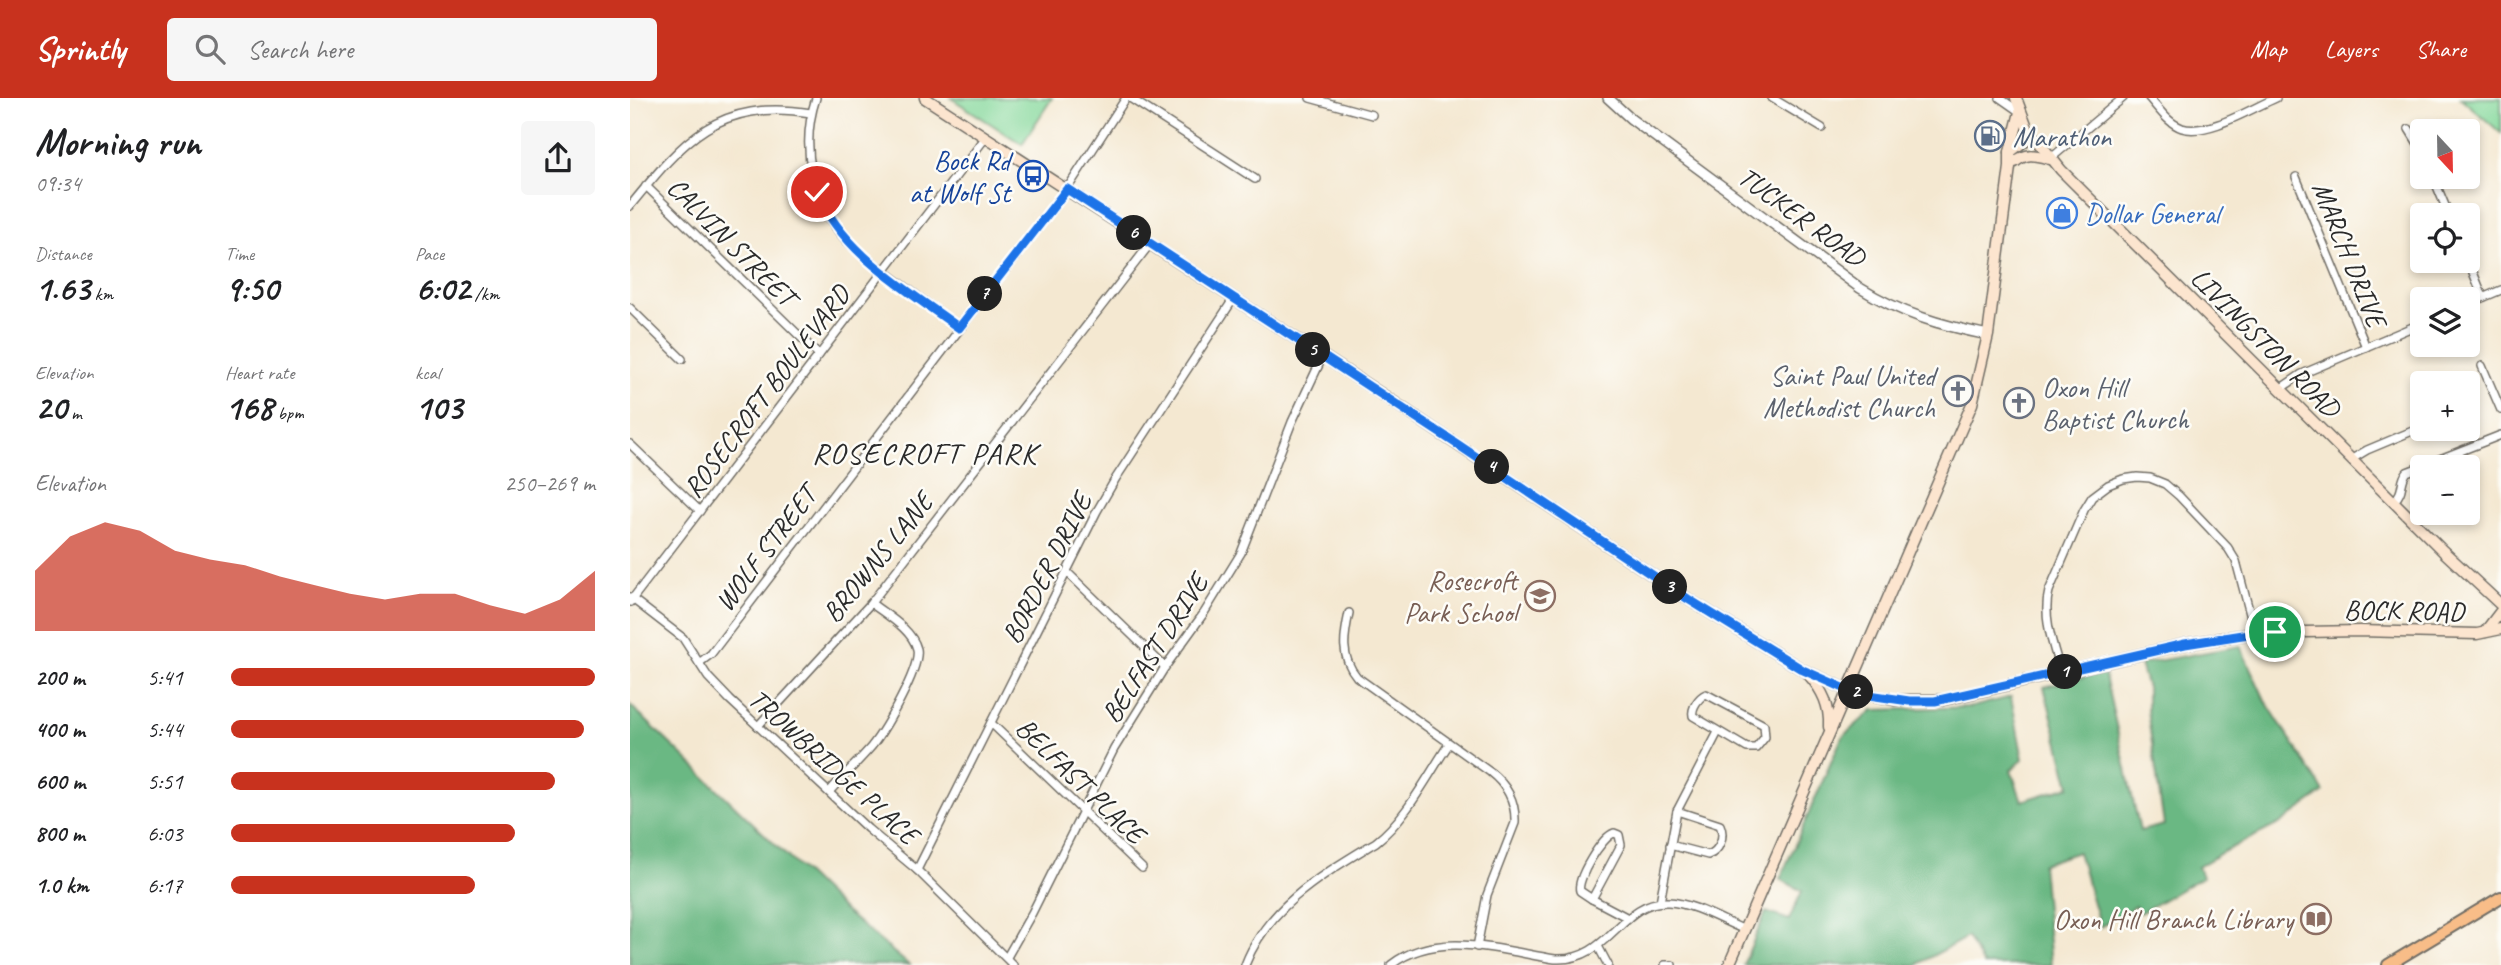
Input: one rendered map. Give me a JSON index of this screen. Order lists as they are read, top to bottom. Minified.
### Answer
{"streets":{"main road":["LIVINGSTON ROAD","BOCK ROAD"],"street":["TUCKER ROAD","CALVIN STREET","MARCH DRIVE","ROSECROFT BOULEVARD","WOLF STREET","BROWNS LANE","BORDER DRIVE","BELFAST DRIVE","TROWBRIDGE PLACE","BELFAST PLACE"]},"crossings":[["CALVIN STREET","ROSECROFT BOULEVARD"],["ROSECROFT BOULEVARD","BOCK ROAD"],["ROSECROFT BOULEVARD","TROWBRIDGE PLACE"],["WOLF STREET","BOCK ROAD"],["WOLF STREET","TROWBRIDGE PLACE"],["BROWNS LANE","BOCK ROAD"],["BROWNS LANE","TROWBRIDGE PLACE"],["BORDER DRIVE","BOCK ROAD"],["BORDER DRIVE","TROWBRIDGE PLACE"],["BORDER DRIVE","BELFAST PLACE"],["BOCK ROAD","BELFAST DRIVE"],["BELFAST DRIVE","TROWBRIDGE PLACE"],["BELFAST DRIVE","BELFAST PLACE"]],"districts":["ROSECROFT PARK"],"places":{"fuel station":["Marathon"],"bus stop":["Bock Rd at Wolf St"],"shop":["Dollar General"],"church":["Saint Paul United Methodist Church","Oxon Hill Baptist Church"],"school or university":["Rosecroft Park School"],"library":["Oxon Hill Branch Library"]},"north":"bottom","page":{"header":"Sprintly","search":"Search here","nav":["Map","Layers","Share"],"heading":["Morning run","09:34"],"map_buttons":["+","−"],"pins":["6","7","5","4","3","1","2"],"stats":[["Distance","1.63 km"],["Time","9:50"],["Pace","6:02 /km"],["Elevation","20 m"],["Heart rate","168 bpm"],["kcal","103"]],"chart":["Elevation","250–269 m"],"list":[{"name":"200 m","note":"5:41"},{"name":"400 m","note":"5:44"},{"name":"600 m","note":"5:51"},{"name":"800 m","note":"6:03"},{"name":"1.0 km","note":"6:17"}]}}
